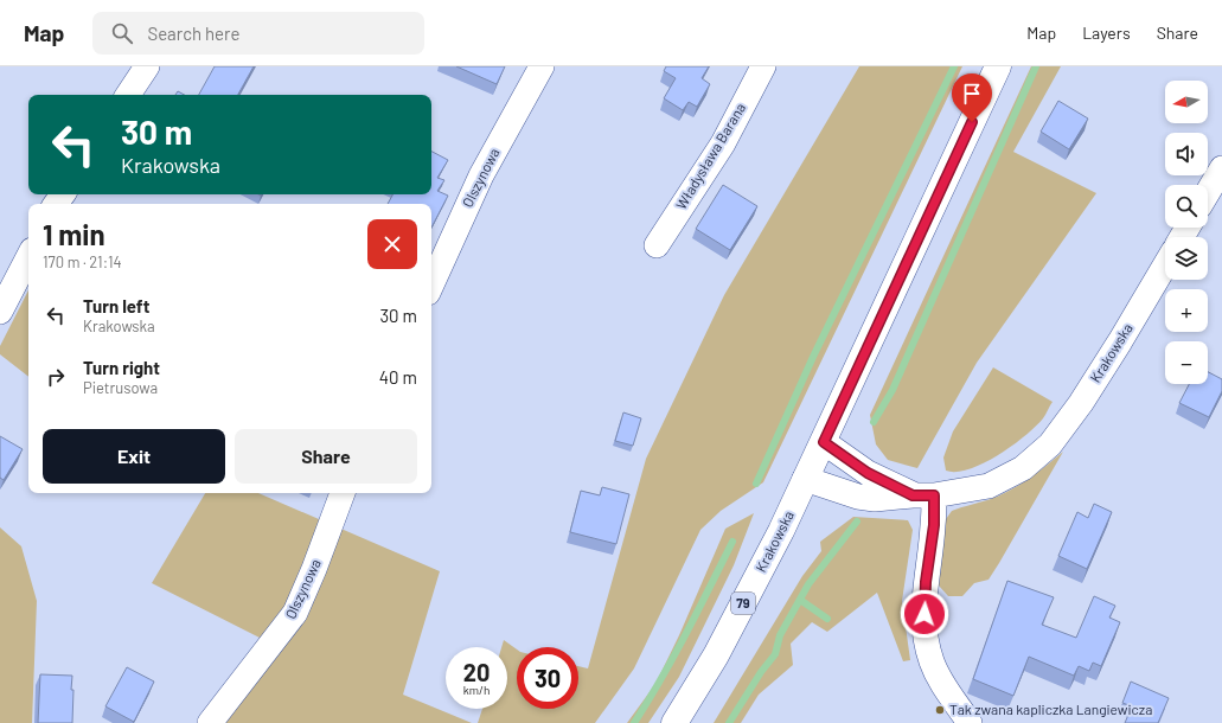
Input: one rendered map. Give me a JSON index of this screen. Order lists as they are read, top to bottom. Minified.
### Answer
{"streets":{"main road":["Krakowska","79"],"street":["Władysława Barana","Olszynowa"]},"crossings":[["Krakowska","79"]],"places":["Tak zwana kapliczka Langiewicza"],"north":"left","page":{"header":"Map","search":"Search here","nav":["Map","Layers","Share"],"map_buttons":["+","−"],"turn":["30 m","Krakowska"],"heading":["1 min","170 m · 21:14"],"list":[{"name":"Turn left","note":"Krakowska","value":"30 m"},{"name":"Turn right","note":"Pietrusowa","value":"40 m"}],"buttons":["Exit","Share"],"speed":"20 km/h","limit":"30"}}
